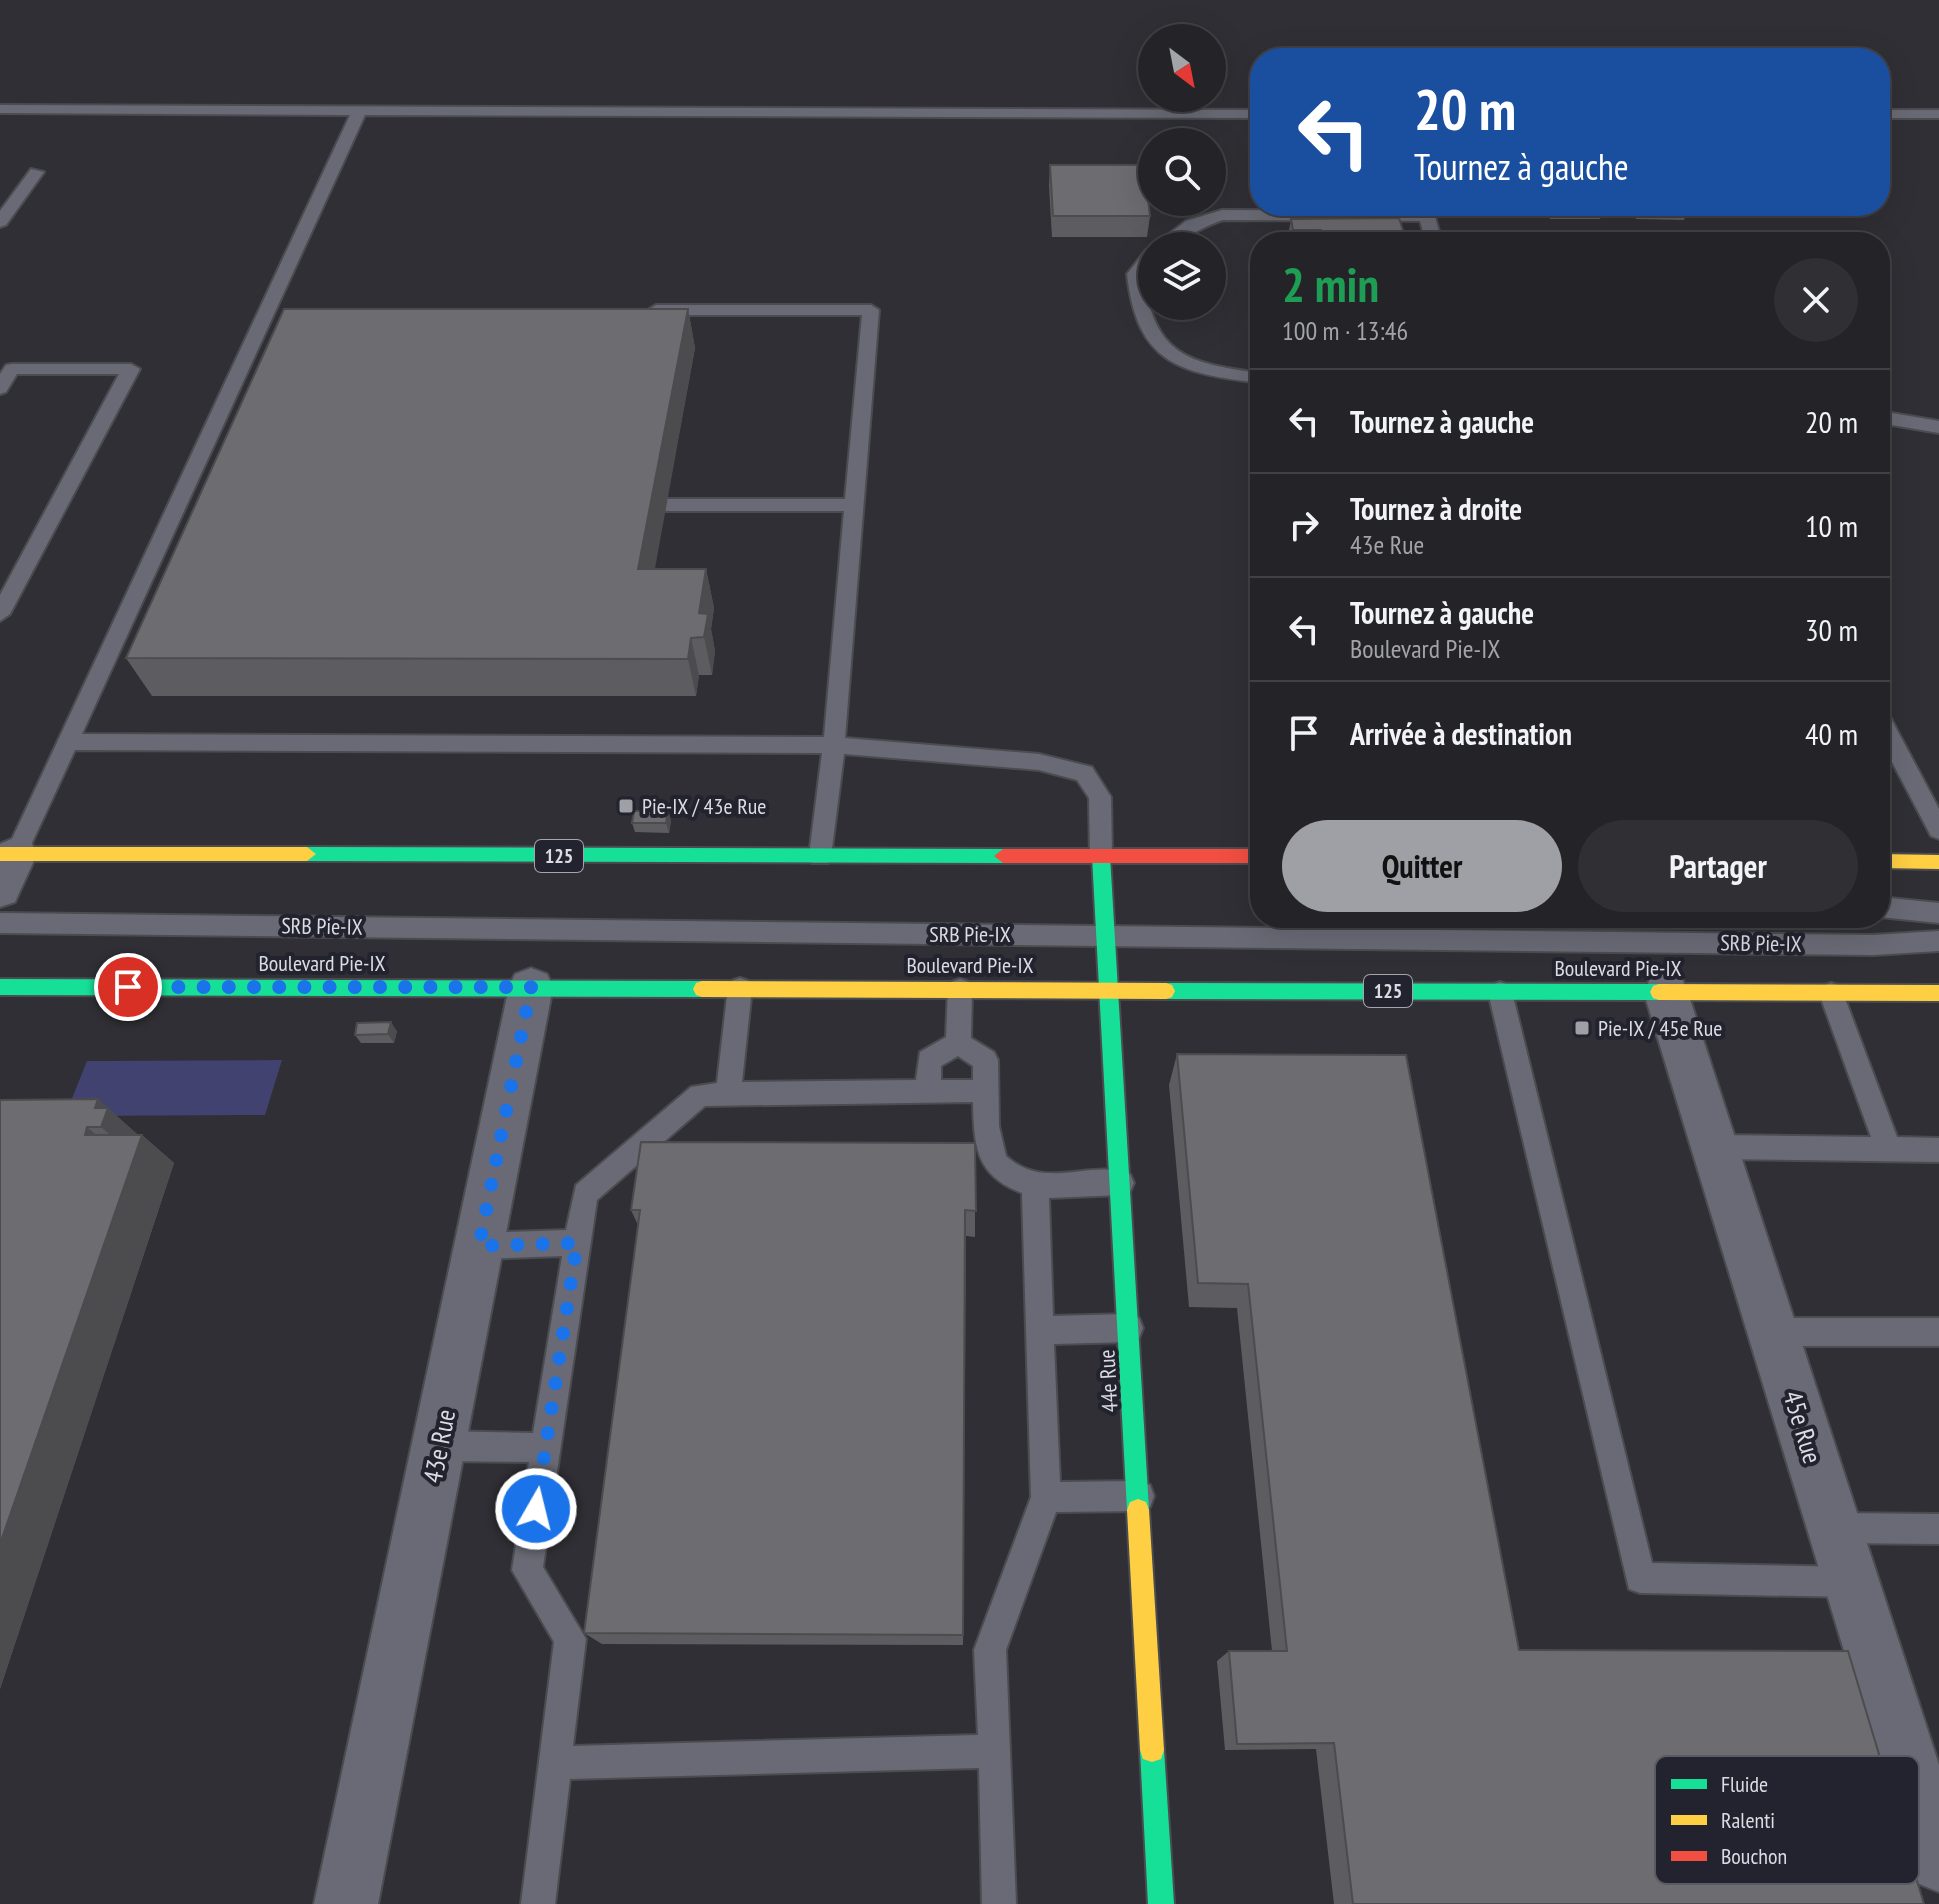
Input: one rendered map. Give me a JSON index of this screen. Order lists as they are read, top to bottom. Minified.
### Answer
{"streets":{"main road":["125","Boulevard Pie-IX","44e Rue"],"street":["45e Rue","43e Rue"],"lane":["SRB Pie-IX"]},"crossings":[["125","44e Rue"],["SRB Pie-IX","44e Rue"],["Boulevard Pie-IX","44e Rue"],["Boulevard Pie-IX","45e Rue"],["Boulevard Pie-IX","43e Rue"]],"places":{"transit":["Pie-IX / 43e Rue","Pie-IX / 45e Rue"]},"legend":["Fluide","Ralenti","Bouchon"],"north":"bottom right","page":{"turn":["20 m","Tournez à gauche"],"heading":["2 min","100 m · 13:46"],"list":[{"name":"Tournez à gauche","value":"20 m"},{"name":"Tournez à droite","note":"43e Rue","value":"10 m"},{"name":"Tournez à gauche","note":"Boulevard Pie-IX","value":"30 m"},{"name":"Arrivée à destination","value":"40 m"}],"buttons":["Quitter","Partager"]}}
